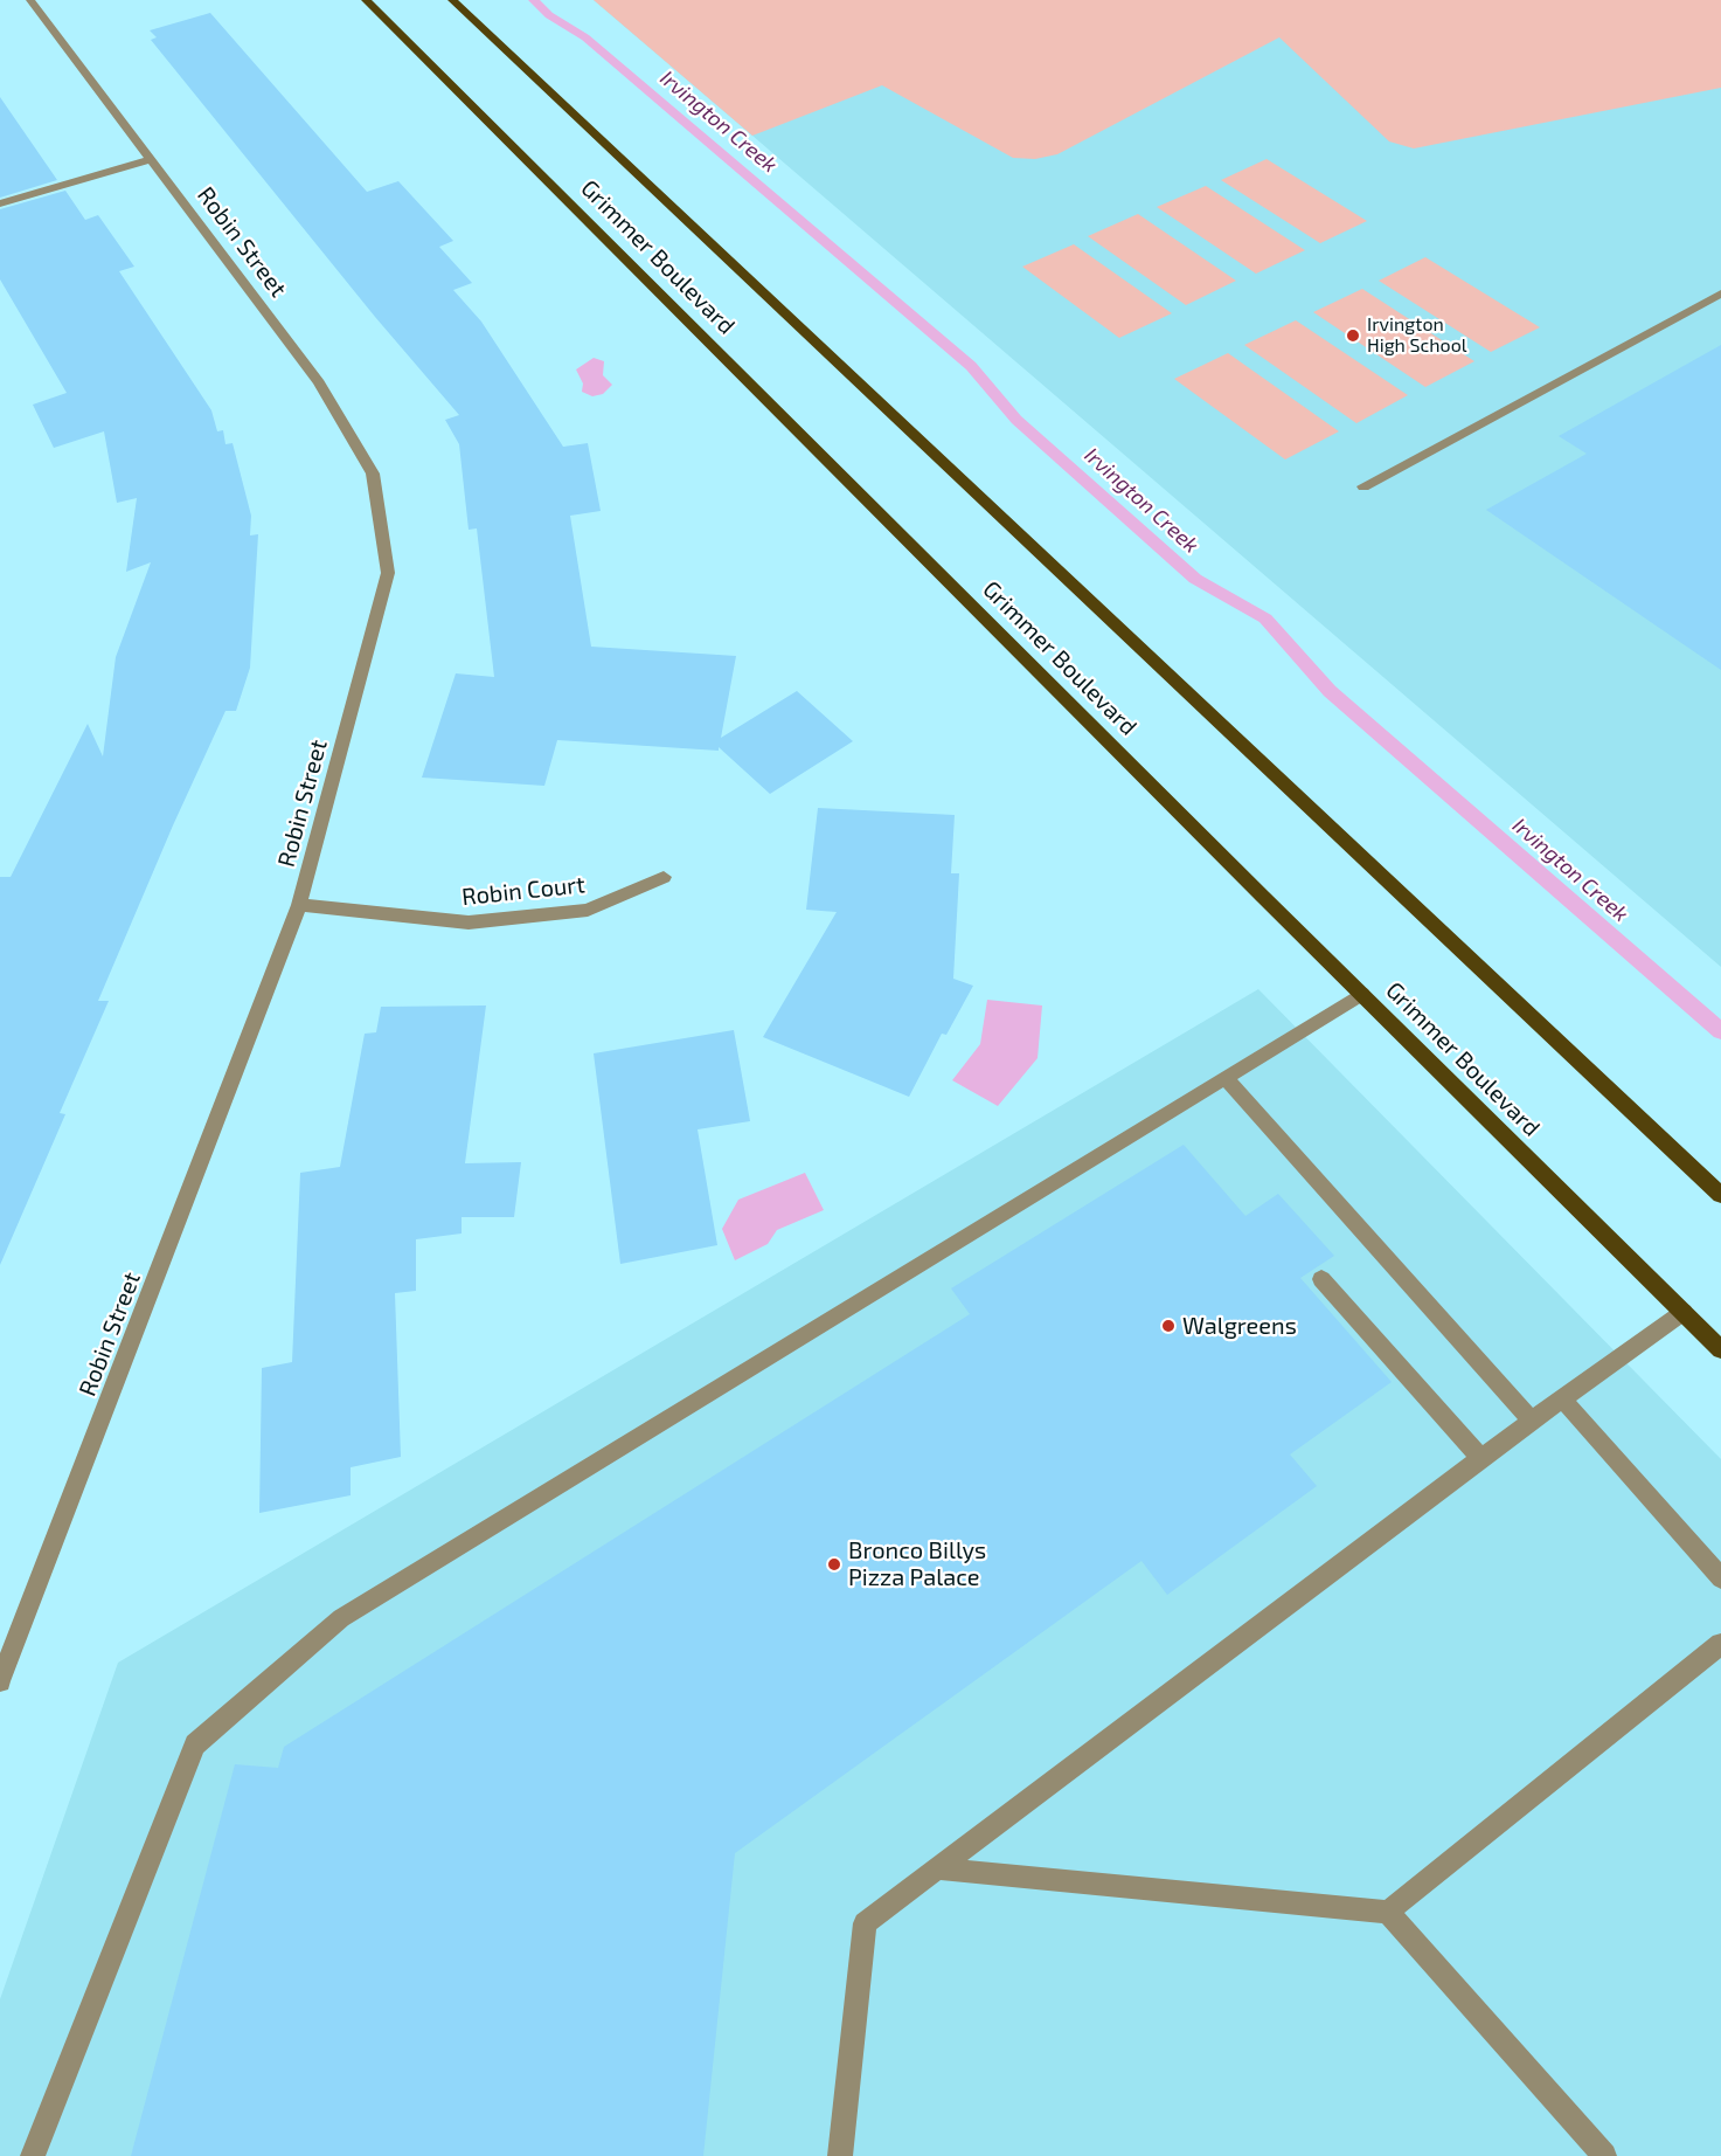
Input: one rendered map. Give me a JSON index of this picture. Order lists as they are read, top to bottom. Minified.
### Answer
{"streets":{"main road":["Grimmer Boulevard"],"street":["Robin Street","Robin Court"]},"crossings":[["Robin Street","Robin Court"]],"water":["Irvington Creek"],"places":["Irvington High School","Walgreens","Bronco Billys Pizza Palace"]}
